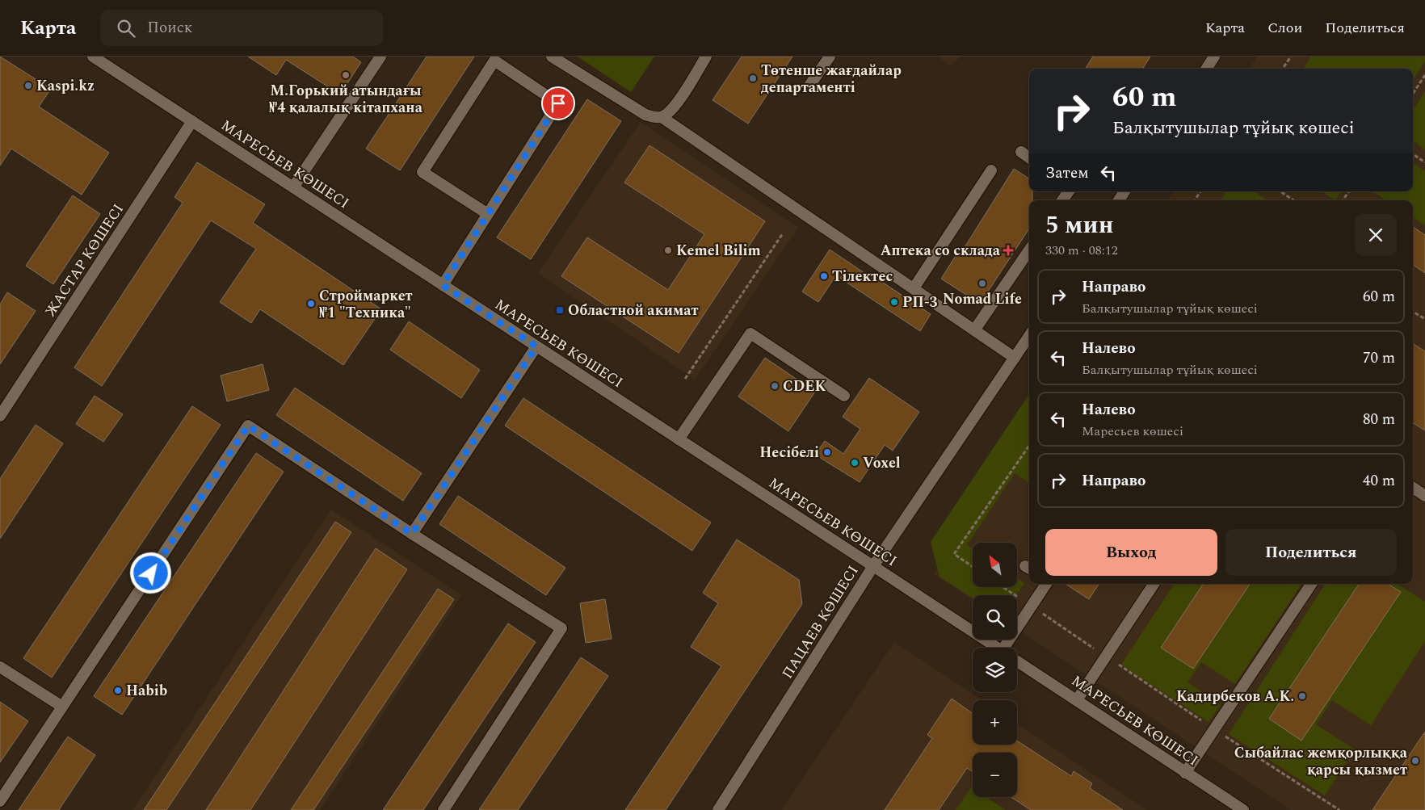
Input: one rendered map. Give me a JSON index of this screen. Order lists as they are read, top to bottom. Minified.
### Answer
{"streets":{"street":["МАРЕСЬЕВ КӨШЕСІ","ЖАСТАР КӨШЕСІ","ПАЦАЕВ КӨШЕСІ"]},"crossings":[["МАРЕСЬЕВ КӨШЕСІ","ЖАСТАР КӨШЕСІ"],["МАРЕСЬЕВ КӨШЕСІ","ПАЦАЕВ КӨШЕСІ"]],"places":{"other":["М.Горький атындағы №4 қалалық кітапхана","Төтенше жағдайлар департаменті","Kaspi.kz","Kemel Bilim","Тілектес","Nomad Life","РП-3","Строймаркет №1 \"Техника\"","CDEK","Несібелі","Voxel","Habib","Кадирбеков А.К.","Сыбайлас жемқорлыққа қарсы қызмет"],"health":["Аптека со склада"],"transit":["Областной акимат"]},"north":"top left","page":{"header":"Карта","search":"Поиск","nav":["Карта","Слои","Поделиться"],"turn":["60 m","Балқытушылар тұйық көшесі"],"then":"Затем","heading":["5 мин","330 m · 08:12"],"list":[{"name":"Направо","note":"Балқытушылар тұйық көшесі","value":"60 m"},{"name":"Налево","note":"Балқытушылар тұйық көшесі","value":"70 m"},{"name":"Налево","note":"Маресьев көшесі","value":"80 m"},{"name":"Направо","value":"40 m"}],"buttons":["Выход","Поделиться"],"map_buttons":["+","−"]}}
